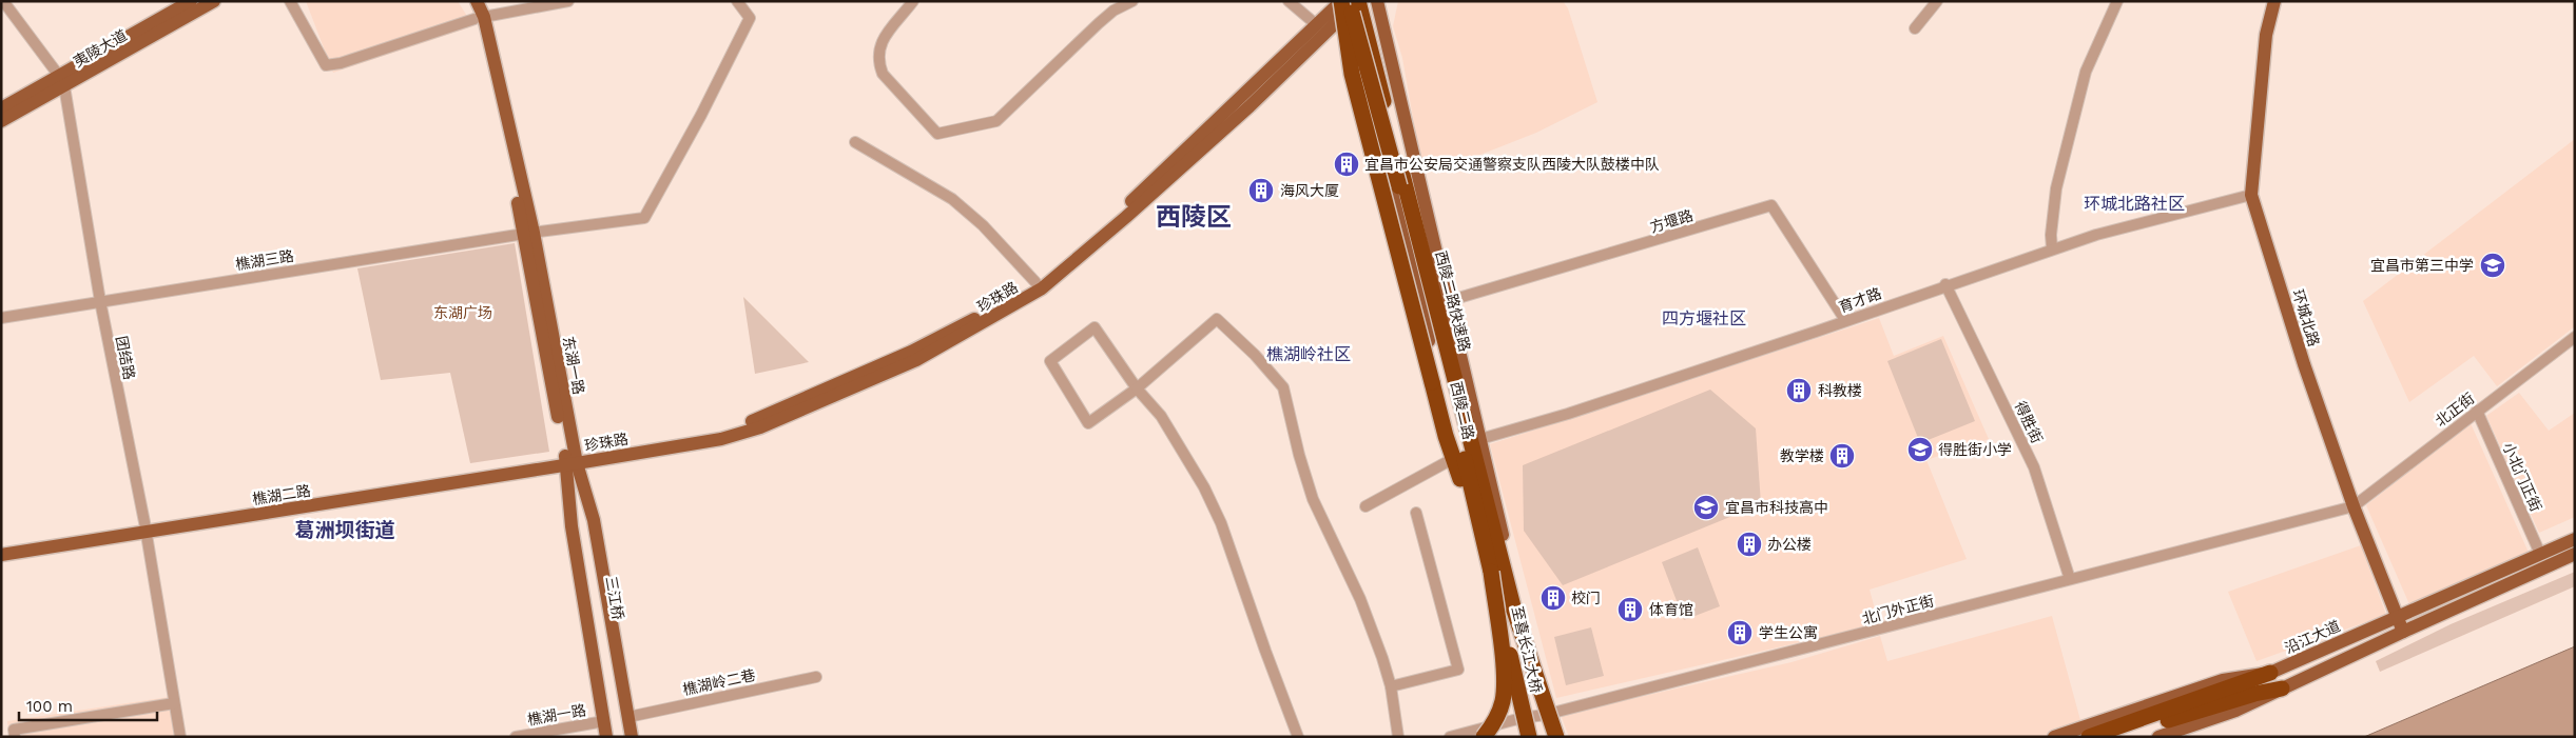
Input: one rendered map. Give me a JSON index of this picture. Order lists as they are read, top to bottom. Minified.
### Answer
{"streets":{"highway":["西陵二路快速路","至喜长江大桥"],"main road":["夷陵大道","珍珠路","环城北路","西陵二路","樵湖二路","三江桥","沿江大道"],"street":["方堰路","樵湖三路","育才路","团结路","北正街","得胜街","小北门正街","北门外正街","樵湖岭二巷","樵湖一路"]},"crossings":[["夷陵大道","团结路"],["方堰路","育才路"],["方堰路","西陵二路"],["樵湖三路","团结路"],["珍珠路","西陵二路快速路"],["珍珠路","西陵二路"],["珍珠路","樵湖二路"],["珍珠路","三江桥"],["育才路","环城北路"],["育才路","西陵二路"],["育才路","得胜街"],["西陵二路快速路","西陵二路"],["西陵二路快速路","至喜长江大桥"],["环城北路","北正街"],["环城北路","北门外正街"],["环城北路","沿江大道"],["团结路","樵湖二路"],["北正街","小北门正街"],["北正街","北门外正街"],["西陵二路","北门外正街"],["得胜街","北门外正街"],["小北门正街","沿江大道"],["樵湖二路","三江桥"]],"districts":["环城北路社区","西陵区","四方堰社区","樵湖岭社区","葛洲坝街道"],"parks":["东湖广场"],"places":{"building":["宜昌市公安局交通警察支队西陵大队鼓楼中队","海风大厦","科教楼","教学楼","办公楼","校门","体育馆","学生公寓"],"school or university":["宜昌市第三中学","得胜街小学","宜昌市科技高中"]},"scale_bar":"100 m"}
